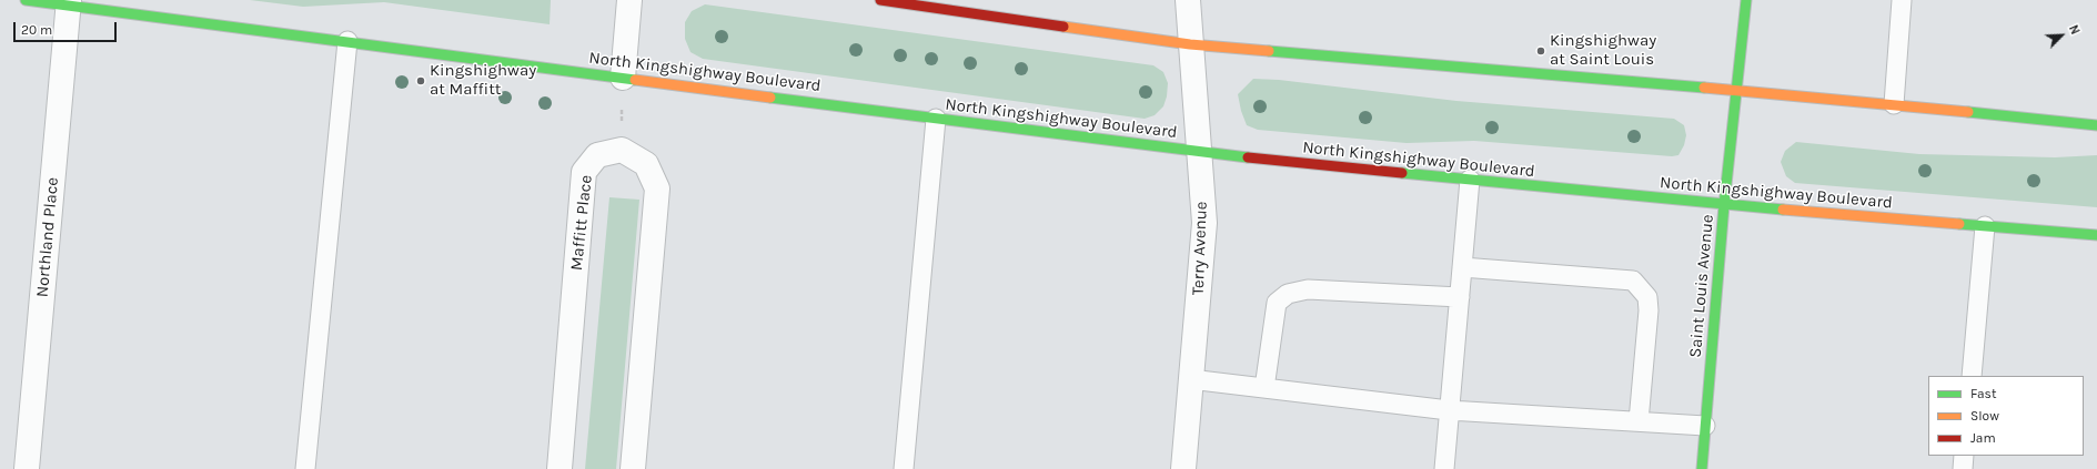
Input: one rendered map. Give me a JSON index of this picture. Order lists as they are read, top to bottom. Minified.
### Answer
{"streets":{"main road":["North Kingshighway Boulevard","Saint Louis Avenue"],"street":["Maffitt Place","Northland Place","Terry Avenue"]},"crossings":[["North Kingshighway Boulevard","Northland Place"],["North Kingshighway Boulevard","Terry Avenue"],["North Kingshighway Boulevard","Saint Louis Avenue"]],"places":["Kingshighway at Saint Louis","Kingshighway at Maffitt"],"legend":["Fast","Slow","Jam"],"scale_bar":"20 m","north":"top right"}
